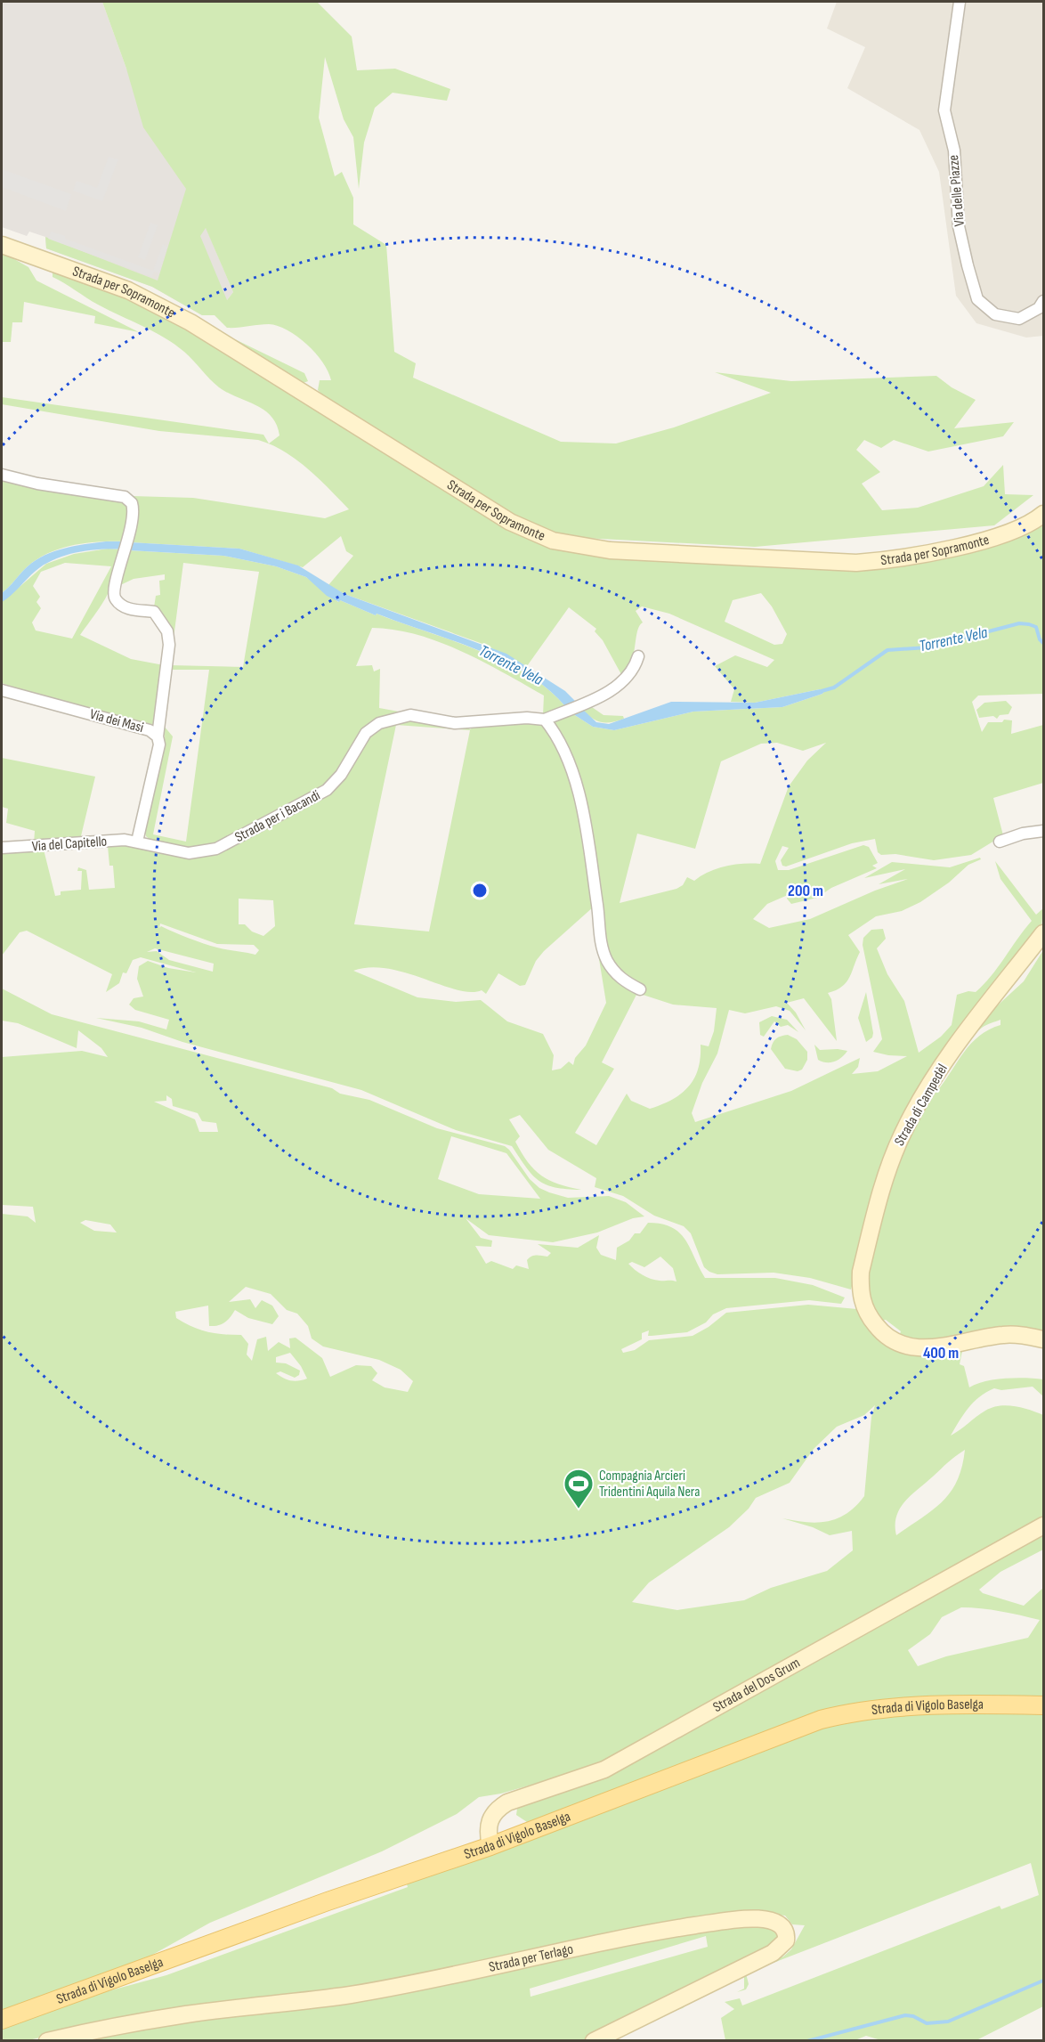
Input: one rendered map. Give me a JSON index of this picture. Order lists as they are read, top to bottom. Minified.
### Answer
{"streets":{"main road":["Strada per Sopramonte","Strada di Campedèl","Strada del Dos Grum","Strada di Vigolo Baselga","Strada per Terlago"],"street":["Via delle Piazze","Via dei Masi","Strada per i Bacandi","Via del Capitello"]},"crossings":[["Via dei Masi","Strada per i Bacandi"],["Via dei Masi","Via del Capitello"],["Strada per i Bacandi","Via del Capitello"],["Strada del Dos Grum","Strada di Vigolo Baselga"]],"water":["Torrente Vela"],"places":{"sports":["Compagnia Arcieri Tridentini Aquila Nera"]},"rings":["200 m","400 m"]}
